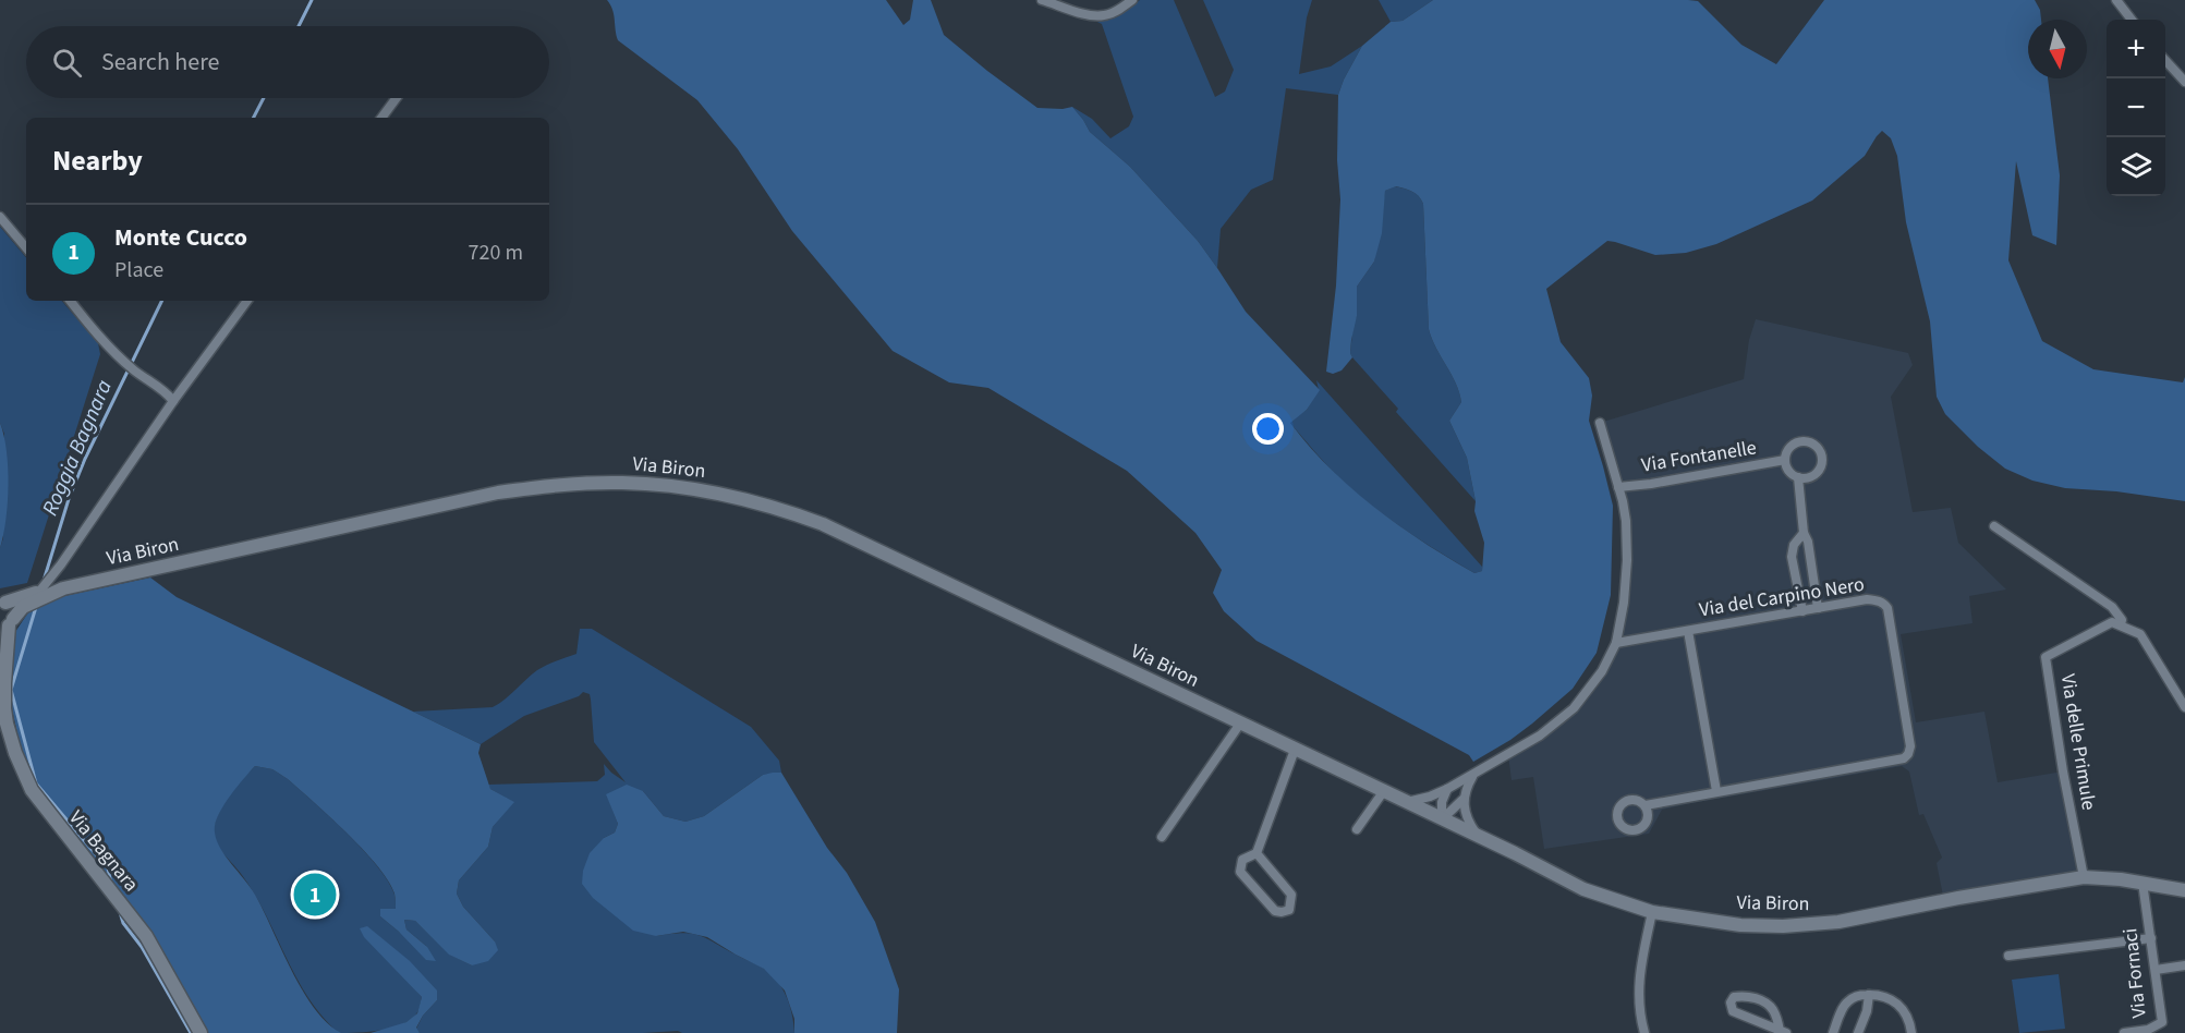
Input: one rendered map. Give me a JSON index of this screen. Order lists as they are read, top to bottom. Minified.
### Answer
{"streets":{"street":["Via Fontanelle","Via Biron","Via del Carpino Nero","Via delle Primule","Via Bagnara","Via Fornaci"]},"crossings":[["Via Biron","Via delle Primule"],["Via Biron","Via Bagnara"],["Via Biron","Via Fornaci"]],"water":["Roggia Bagnara"],"north":"bottom","page":{"map_buttons":["+","−"],"search":"Search here","heading":"Nearby","list":[{"mark":"1","name":"Monte Cucco","note":"Place","value":"720 m"}],"pins":"1"}}
